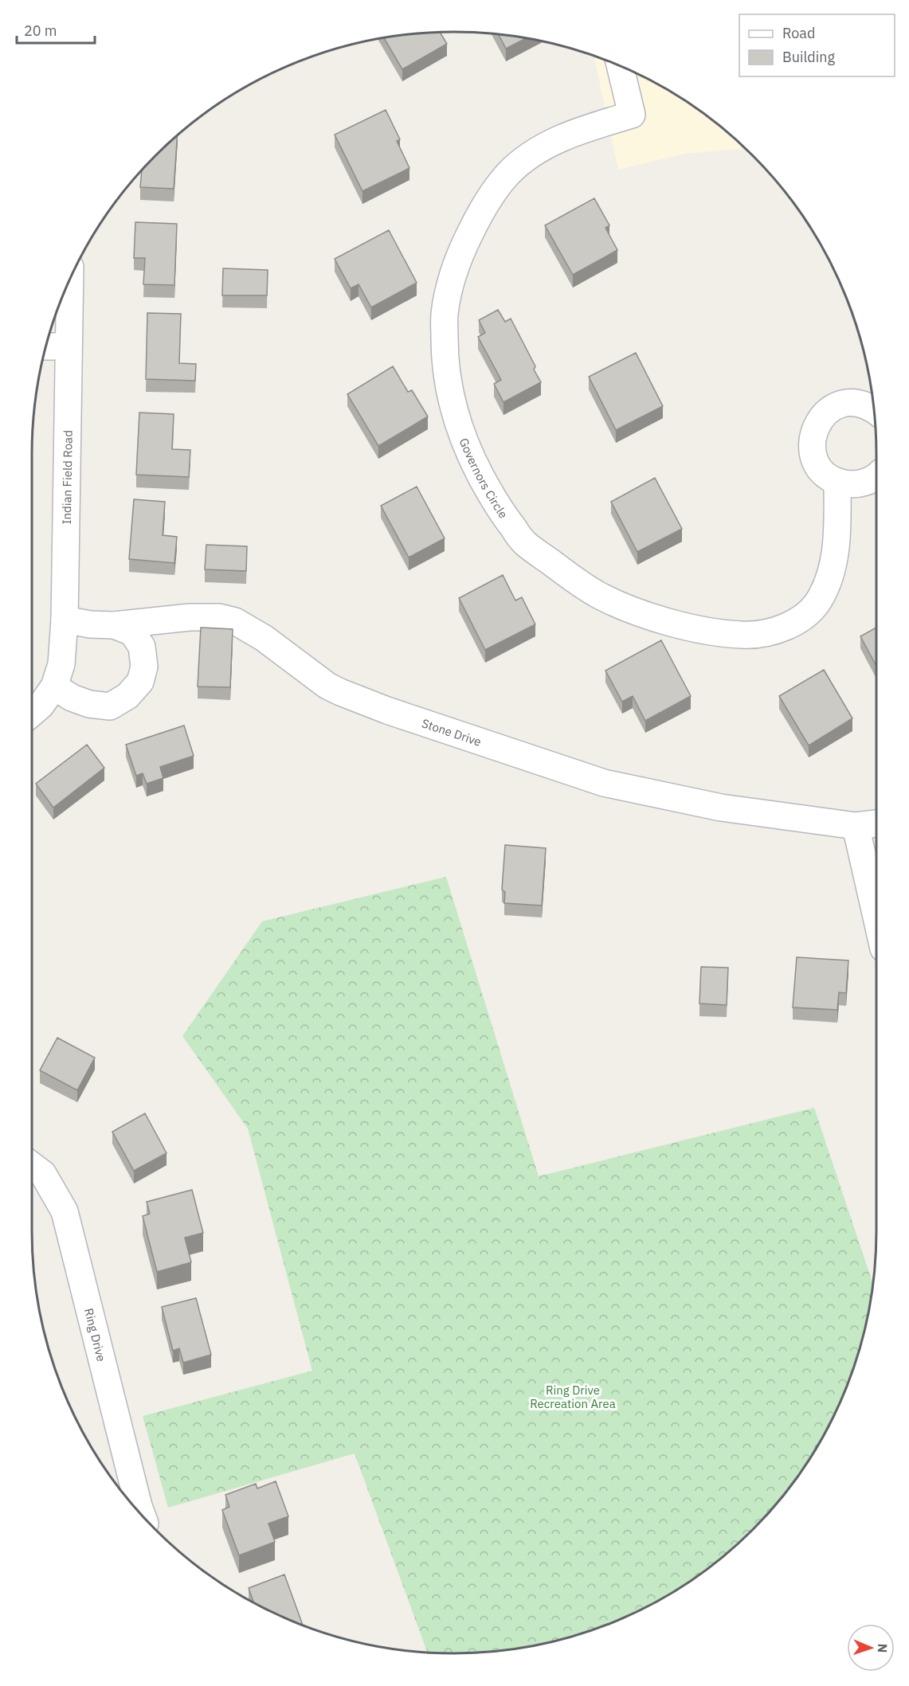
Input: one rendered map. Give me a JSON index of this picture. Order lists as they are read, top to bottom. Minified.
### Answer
{"streets":{"street":["Indian Field Road","Governors Circle","Stone Drive","Ring Drive"]},"crossings":[["Indian Field Road","Stone Drive"]],"parks":["Ring Drive Recreation Area"],"legend":["Road","Building"],"scale_bar":"20 m","north":"right"}
